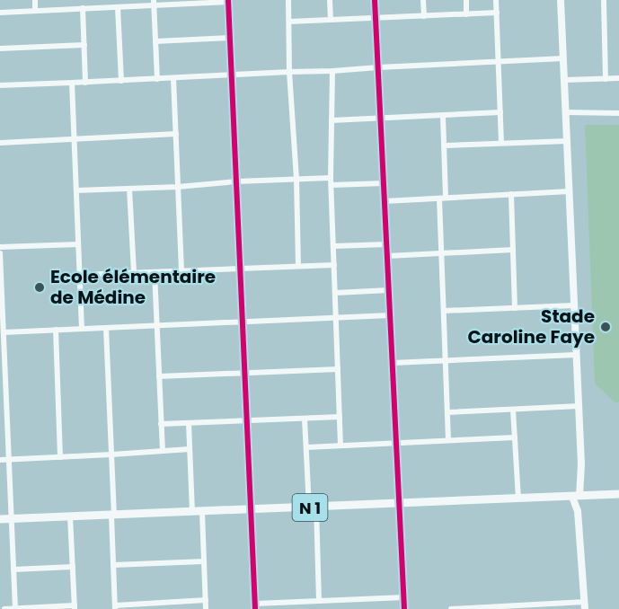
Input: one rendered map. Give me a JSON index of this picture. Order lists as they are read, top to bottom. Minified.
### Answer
{"streets":{"highway":["N 1"]},"places":["Ecole élémentaire de Médine","Stade Caroline Faye"]}
